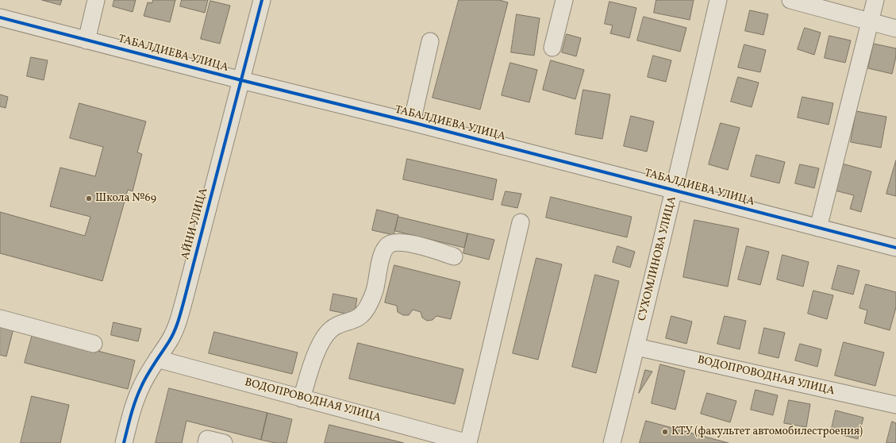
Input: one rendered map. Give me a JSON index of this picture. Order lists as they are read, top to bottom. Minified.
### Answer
{"streets":{"street":["ТАБАЛДИЕВА УЛИЦА","АЙНИ УЛИЦА","СУХОМЛИНОВА УЛИЦА","ВОДОПРОВОДНАЯ УЛИЦА"]},"crossings":[["ТАБАЛДИЕВА УЛИЦА","АЙНИ УЛИЦА"],["ТАБАЛДИЕВА УЛИЦА","СУХОМЛИНОВА УЛИЦА"],["АЙНИ УЛИЦА","ВОДОПРОВОДНАЯ УЛИЦА"],["СУХОМЛИНОВА УЛИЦА","ВОДОПРОВОДНАЯ УЛИЦА"]],"places":["Школа №69","КТУ (факультет автомобилестроения)"]}
